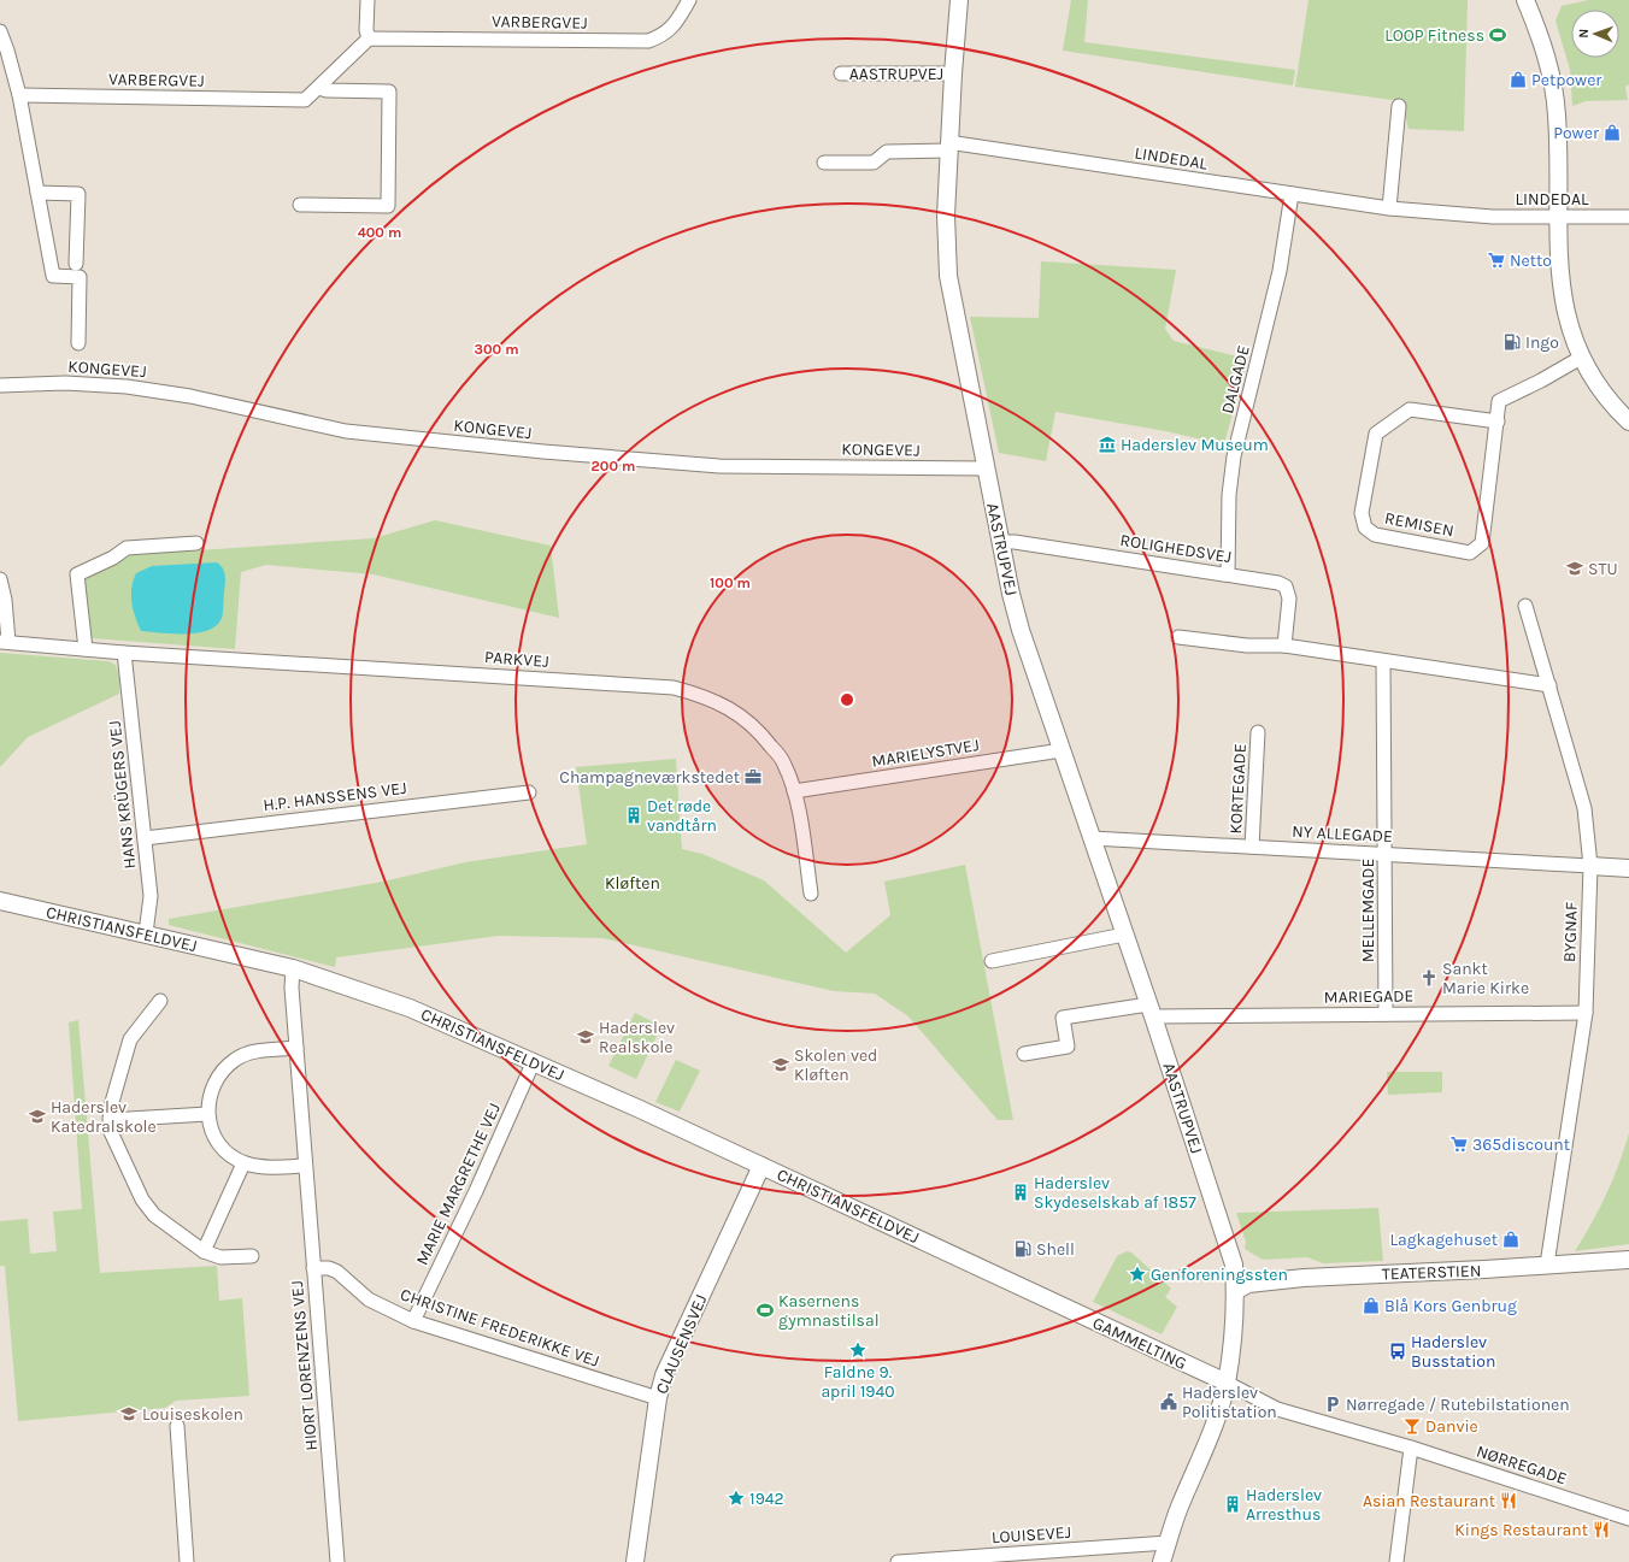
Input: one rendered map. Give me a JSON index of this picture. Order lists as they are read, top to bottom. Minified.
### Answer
{"streets":{"street":["VARBERGVEJ","AASTRUPVEJ","LINDEDAL","KONGEVEJ","DALGADE","REMISEN","ROLIGHEDSVEJ","PARKVEJ","MARIELYSTVEJ","KORTEGADE","HANS KRÜGERS VEJ","H.P. HANSSENS VEJ","NY ALLEGADE","MELLEMGADE","CHRISTIANSFELDVEJ","BYGNAF","MARIEGADE","MARIE MARGRETHE VEJ","TEATERSTIEN","CHRISTINE FREDERIKKE VEJ","GAMMELTING","CLAUSENSVEJ","HIORT LORENZENS VEJ","NØRREGADE","LOUISEVEJ"]},"crossings":[["AASTRUPVEJ","LINDEDAL"],["AASTRUPVEJ","KONGEVEJ"],["AASTRUPVEJ","ROLIGHEDSVEJ"],["AASTRUPVEJ","MARIELYSTVEJ"],["AASTRUPVEJ","NY ALLEGADE"],["AASTRUPVEJ","MARIEGADE"],["AASTRUPVEJ","TEATERSTIEN"],["AASTRUPVEJ","GAMMELTING"],["AASTRUPVEJ","LOUISEVEJ"],["LINDEDAL","DALGADE"],["DALGADE","ROLIGHEDSVEJ"],["PARKVEJ","MARIELYSTVEJ"],["PARKVEJ","HANS KRÜGERS VEJ"],["KORTEGADE","NY ALLEGADE"],["HANS KRÜGERS VEJ","H.P. HANSSENS VEJ"],["HANS KRÜGERS VEJ","CHRISTIANSFELDVEJ"],["NY ALLEGADE","MELLEMGADE"],["NY ALLEGADE","BYGNAF"],["MELLEMGADE","MARIEGADE"],["CHRISTIANSFELDVEJ","MARIE MARGRETHE VEJ"],["CHRISTIANSFELDVEJ","GAMMELTING"],["CHRISTIANSFELDVEJ","CLAUSENSVEJ"],["CHRISTIANSFELDVEJ","HIORT LORENZENS VEJ"],["BYGNAF","MARIEGADE"],["BYGNAF","TEATERSTIEN"],["MARIE MARGRETHE VEJ","CHRISTINE FREDERIKKE VEJ"],["CHRISTINE FREDERIKKE VEJ","CLAUSENSVEJ"],["CHRISTINE FREDERIKKE VEJ","HIORT LORENZENS VEJ"],["GAMMELTING","NØRREGADE"]],"parks":["Kløften"],"places":{"sports":["LOOP Fitness","Kasernens gymnastilsal"],"shop":["Petpower","Power","Lagkagehuset","Blå Kors Genbrug"],"supermarket":["Netto","365discount"],"fuel station":["Ingo","Shell"],"museum":["Haderslev Museum"],"school or university":["STU","Haderslev Realskole","Skolen ved Kløften","Haderslev Katedralskole","Louiseskolen"],"office":["Champagneværkstedet"],"building":["Det røde vandtårn","Haderslev Skydeselskab af 1857","Haderslev Arresthus"],"church":["Sankt Marie Kirke"],"place":["Genforeningssten","Faldne 9. april 1940","1942"],"bus stop":["Haderslev Busstation"],"public building":["Haderslev Politistation"],"parking":["Nørregade / Rutebilstationen"],"bar":["Danvie"],"restaurant":["Asian Restaurant","Kings Restaurant"]},"north":"left","rings":["400 m","300 m","200 m","100 m"]}
